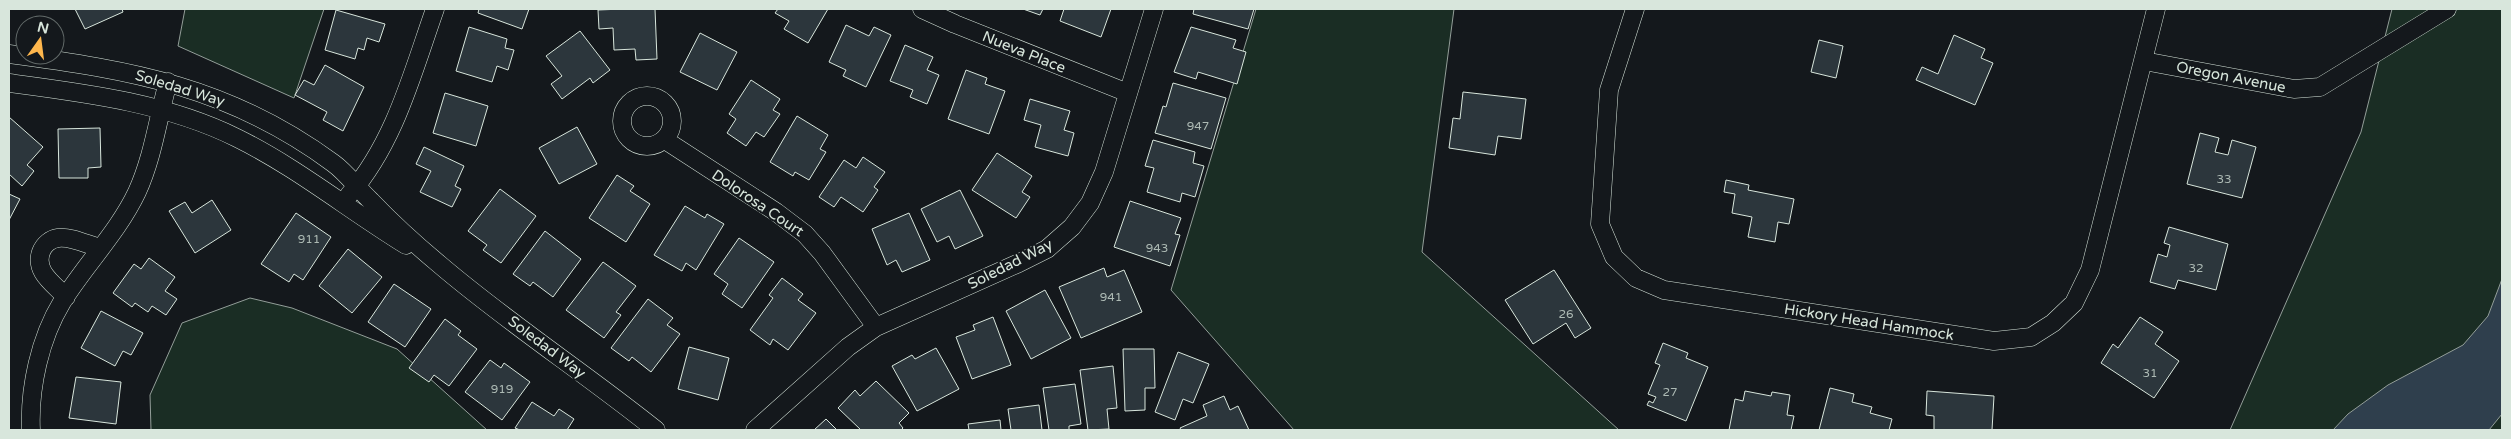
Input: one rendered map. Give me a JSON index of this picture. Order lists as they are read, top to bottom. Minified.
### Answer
{"streets":{"street":["Nueva Place","Oregon Avenue","Soledad Way","Dolorosa Court","Hickory Head Hammock"]},"crossings":[["Nueva Place","Soledad Way"],["Oregon Avenue","Hickory Head Hammock"],["Soledad Way","Dolorosa Court"]],"house_numbers":["947","33","911","943","32","941","26","31","919","27"],"north":"top"}
